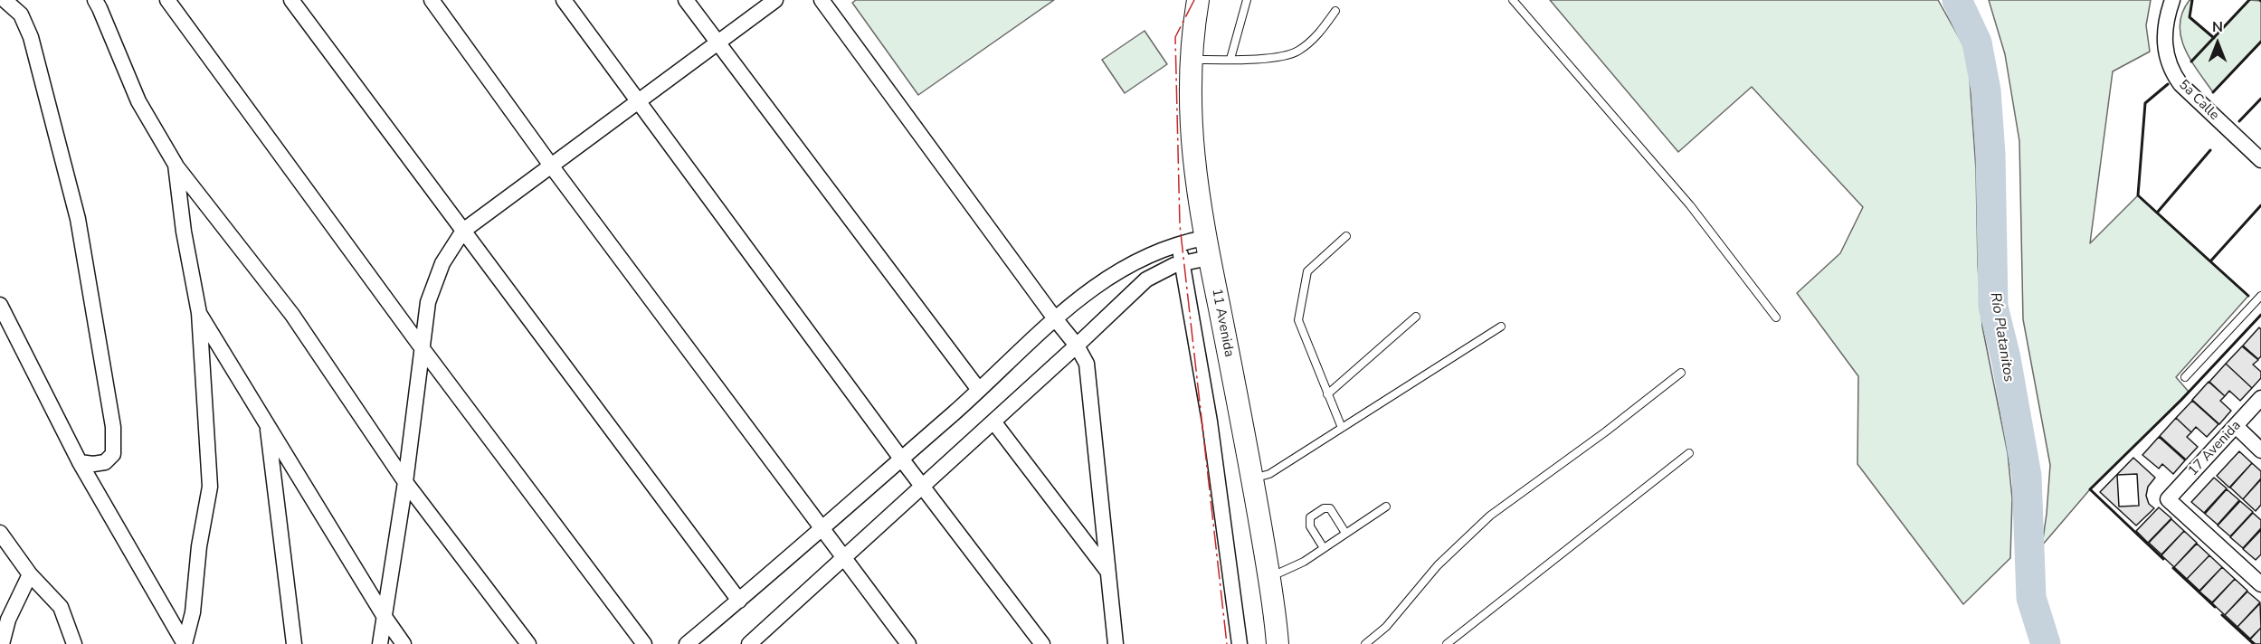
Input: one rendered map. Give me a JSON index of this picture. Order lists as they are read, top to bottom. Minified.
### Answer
{"streets":{"main road":["11 Avenida"],"street":["5a Calle","17 Avenida"]},"water":["Río Platanitos"],"north":"top"}
